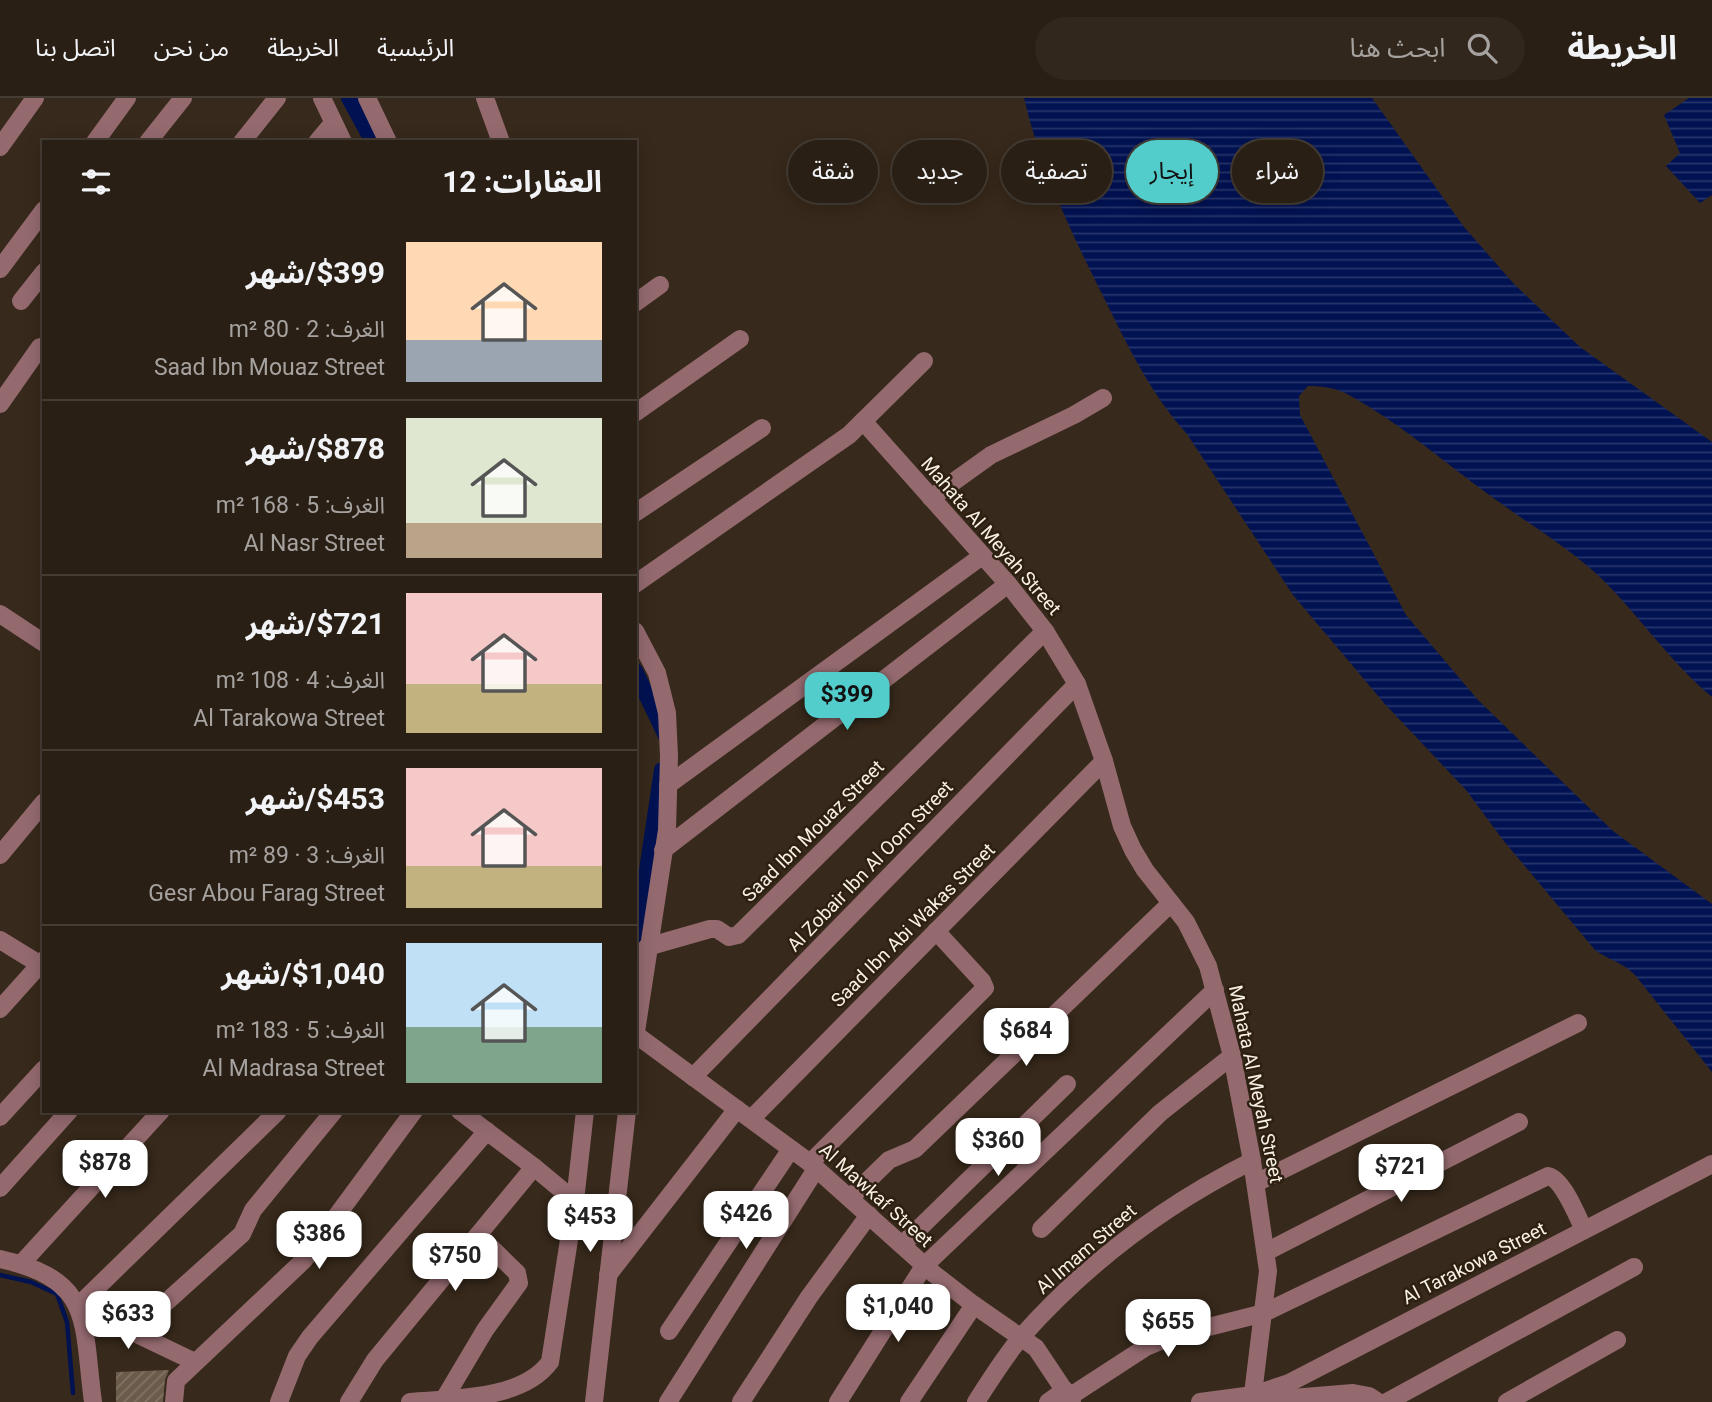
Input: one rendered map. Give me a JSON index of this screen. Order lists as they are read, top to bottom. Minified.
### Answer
{"streets":{"street":["Mahata Al Meyah Street","Saad Ibn Mouaz Street","Al Zobair Ibn Al Oom Street","Saad Ibn Abi Wakas Street","Al Mawkaf Street","Al Imam Street","Al Tarakowa Street"]},"crossings":[["Mahata Al Meyah Street","Saad Ibn Mouaz Street"],["Mahata Al Meyah Street","Al Zobair Ibn Al Oom Street"],["Mahata Al Meyah Street","Saad Ibn Abi Wakas Street"],["Mahata Al Meyah Street","Al Imam Street"],["Mahata Al Meyah Street","Al Tarakowa Street"],["Al Zobair Ibn Al Oom Street","Al Mawkaf Street"],["Saad Ibn Abi Wakas Street","Al Mawkaf Street"],["Al Mawkaf Street","Al Imam Street"]],"page":{"header":"الخريطة","search":"ابحث هنا","nav":["الرئيسية","الخريطة","من نحن","اتصل بنا"],"chip":["شراء","إيجار","تصفية","جديد","شقة"],"heading":"العقارات: 12","list":[{"name":"$399/شهر","note":"الغرف: 2 · 80 m² · Saad Ibn Mouaz Street"},{"name":"$878/شهر","note":"الغرف: 5 · 168 m² · Al Nasr Street"},{"name":"$721/شهر","note":"الغرف: 4 · 108 m² · Al Tarakowa Street"},{"name":"$453/شهر","note":"الغرف: 3 · 89 m² · Gesr Abou Farag Street"},{"name":"$1,040/شهر","note":"الغرف: 5 · 183 m² · Al Madrasa Street"}],"price":["$399","$684","$360","$878","$721","$426","$453","$386","$750","$1,040","$633","$655"]}}
